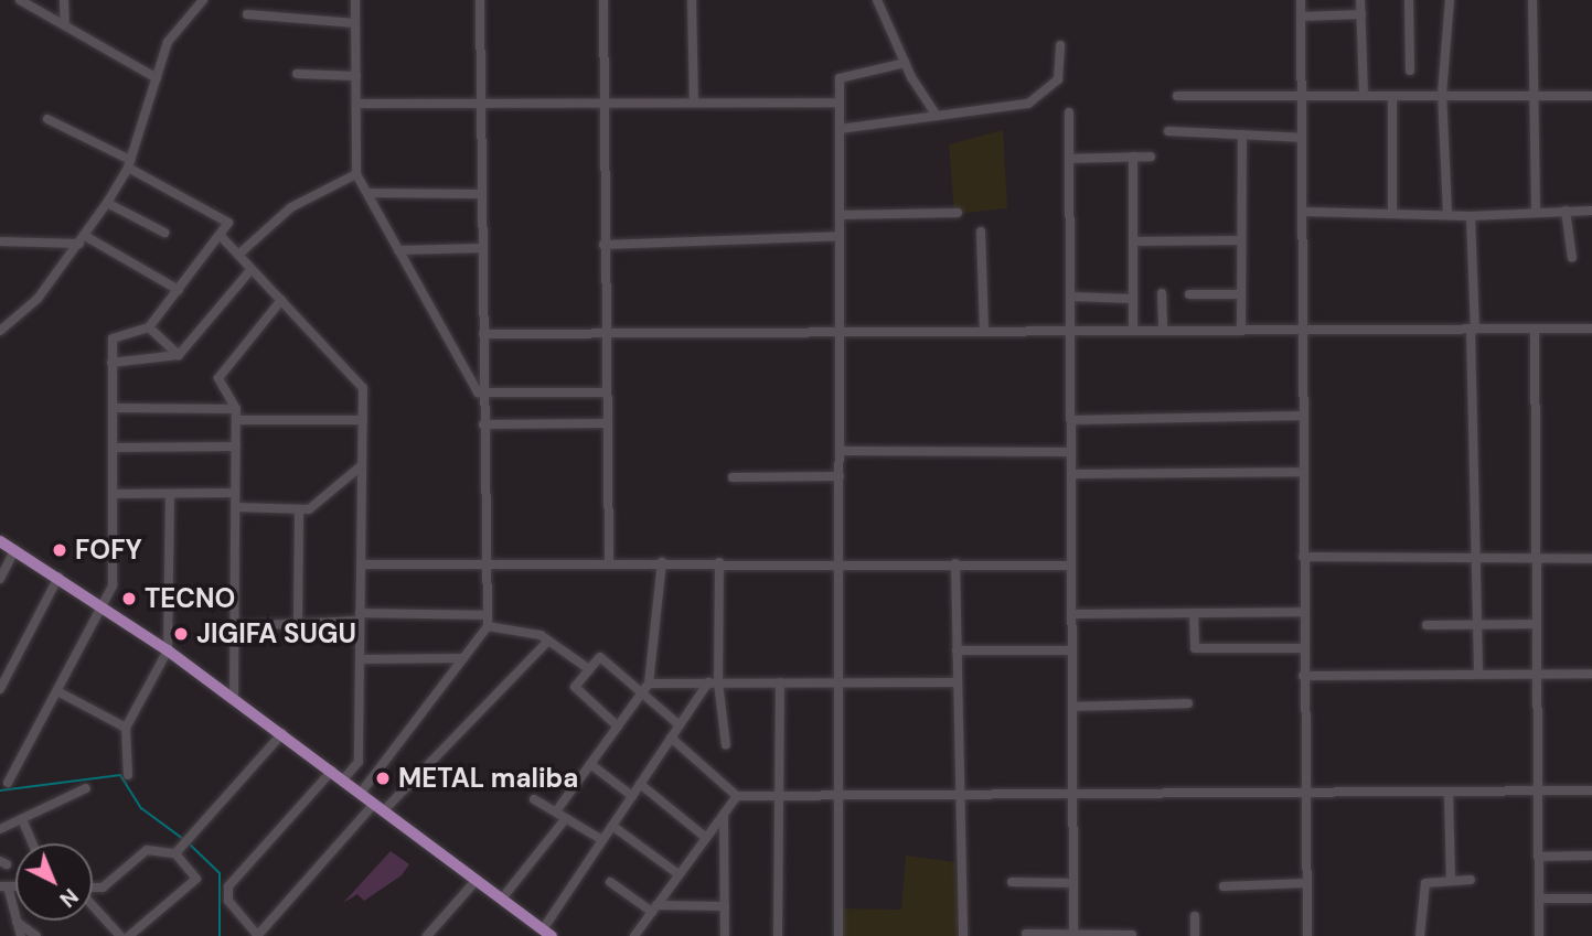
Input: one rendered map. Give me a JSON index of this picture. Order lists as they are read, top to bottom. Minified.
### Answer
{"places":["FOFY","TECNO","JIGIFA SUGU","METAL maliba"],"north":"bottom right"}
